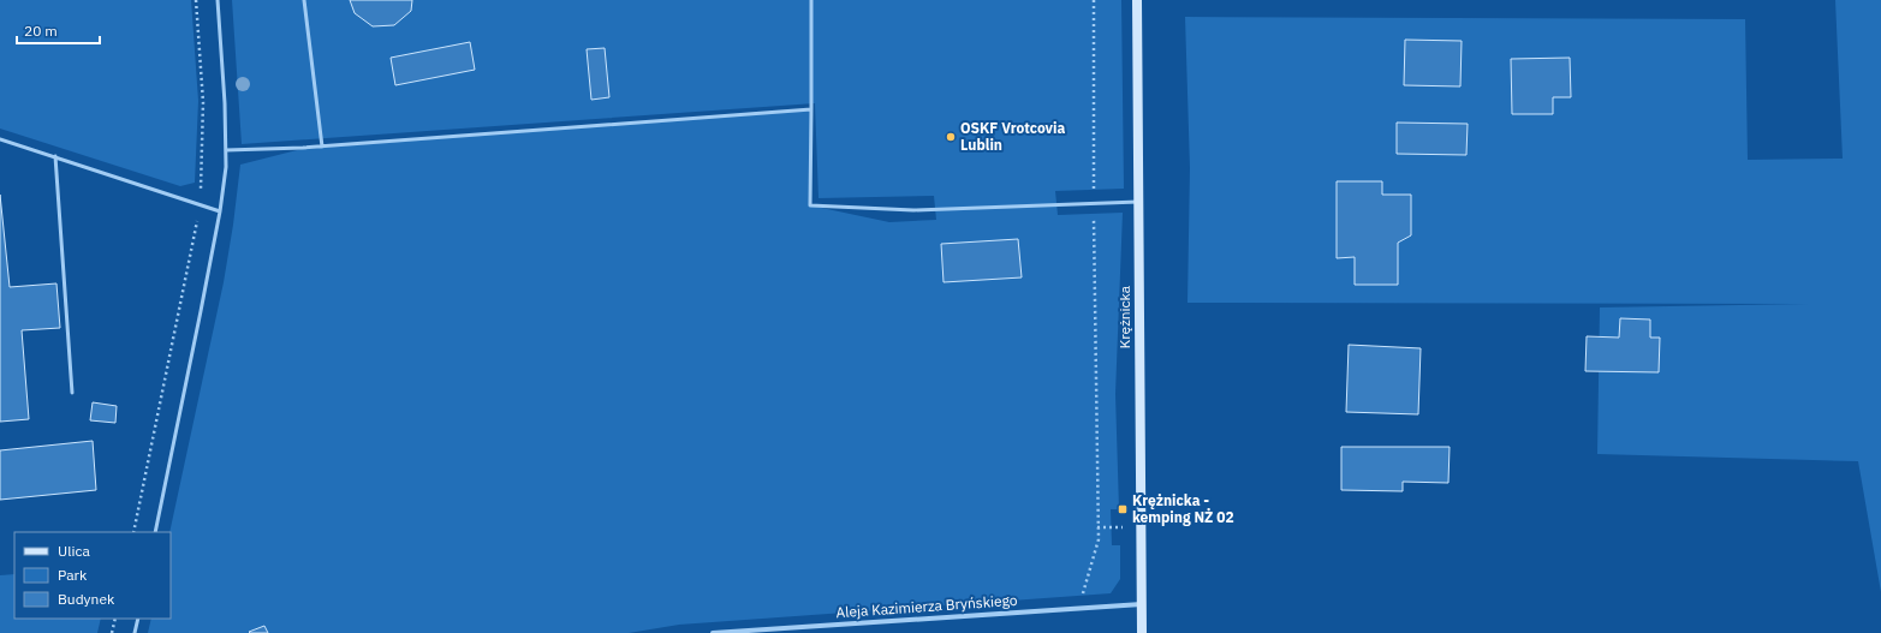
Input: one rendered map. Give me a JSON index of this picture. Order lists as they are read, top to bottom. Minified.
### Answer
{"streets":{"street":["Krężnicka","Aleja Kazimierza Bryńskiego"]},"crossings":[["Krężnicka","Aleja Kazimierza Bryńskiego"]],"places":{"other":["OSKF Vrotcovia Lublin"],"transit":["Krężnicka - kemping NŻ 02"]},"legend":["Ulica","Park","Budynek"],"scale_bar":"20 m"}
